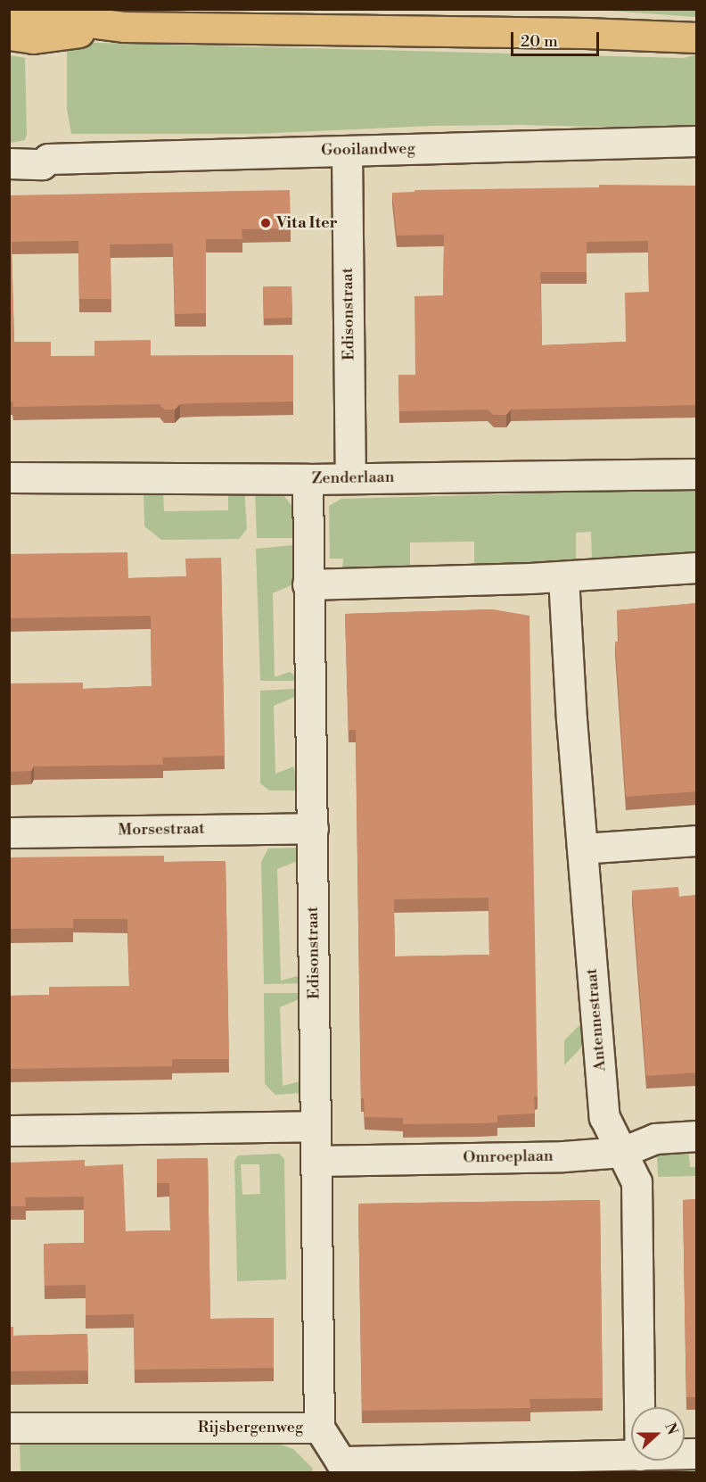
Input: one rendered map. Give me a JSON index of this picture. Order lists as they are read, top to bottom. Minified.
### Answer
{"streets":{"street":["Gooilandweg","Edisonstraat","Zenderlaan","Morsestraat","Antennestraat","Omroeplaan","Rijsbergenweg"]},"crossings":[["Gooilandweg","Edisonstraat"],["Edisonstraat","Zenderlaan"],["Edisonstraat","Morsestraat"],["Edisonstraat","Omroeplaan"],["Edisonstraat","Rijsbergenweg"],["Antennestraat","Omroeplaan"]],"places":["Vita Iter"],"scale_bar":"20 m","north":"right"}
